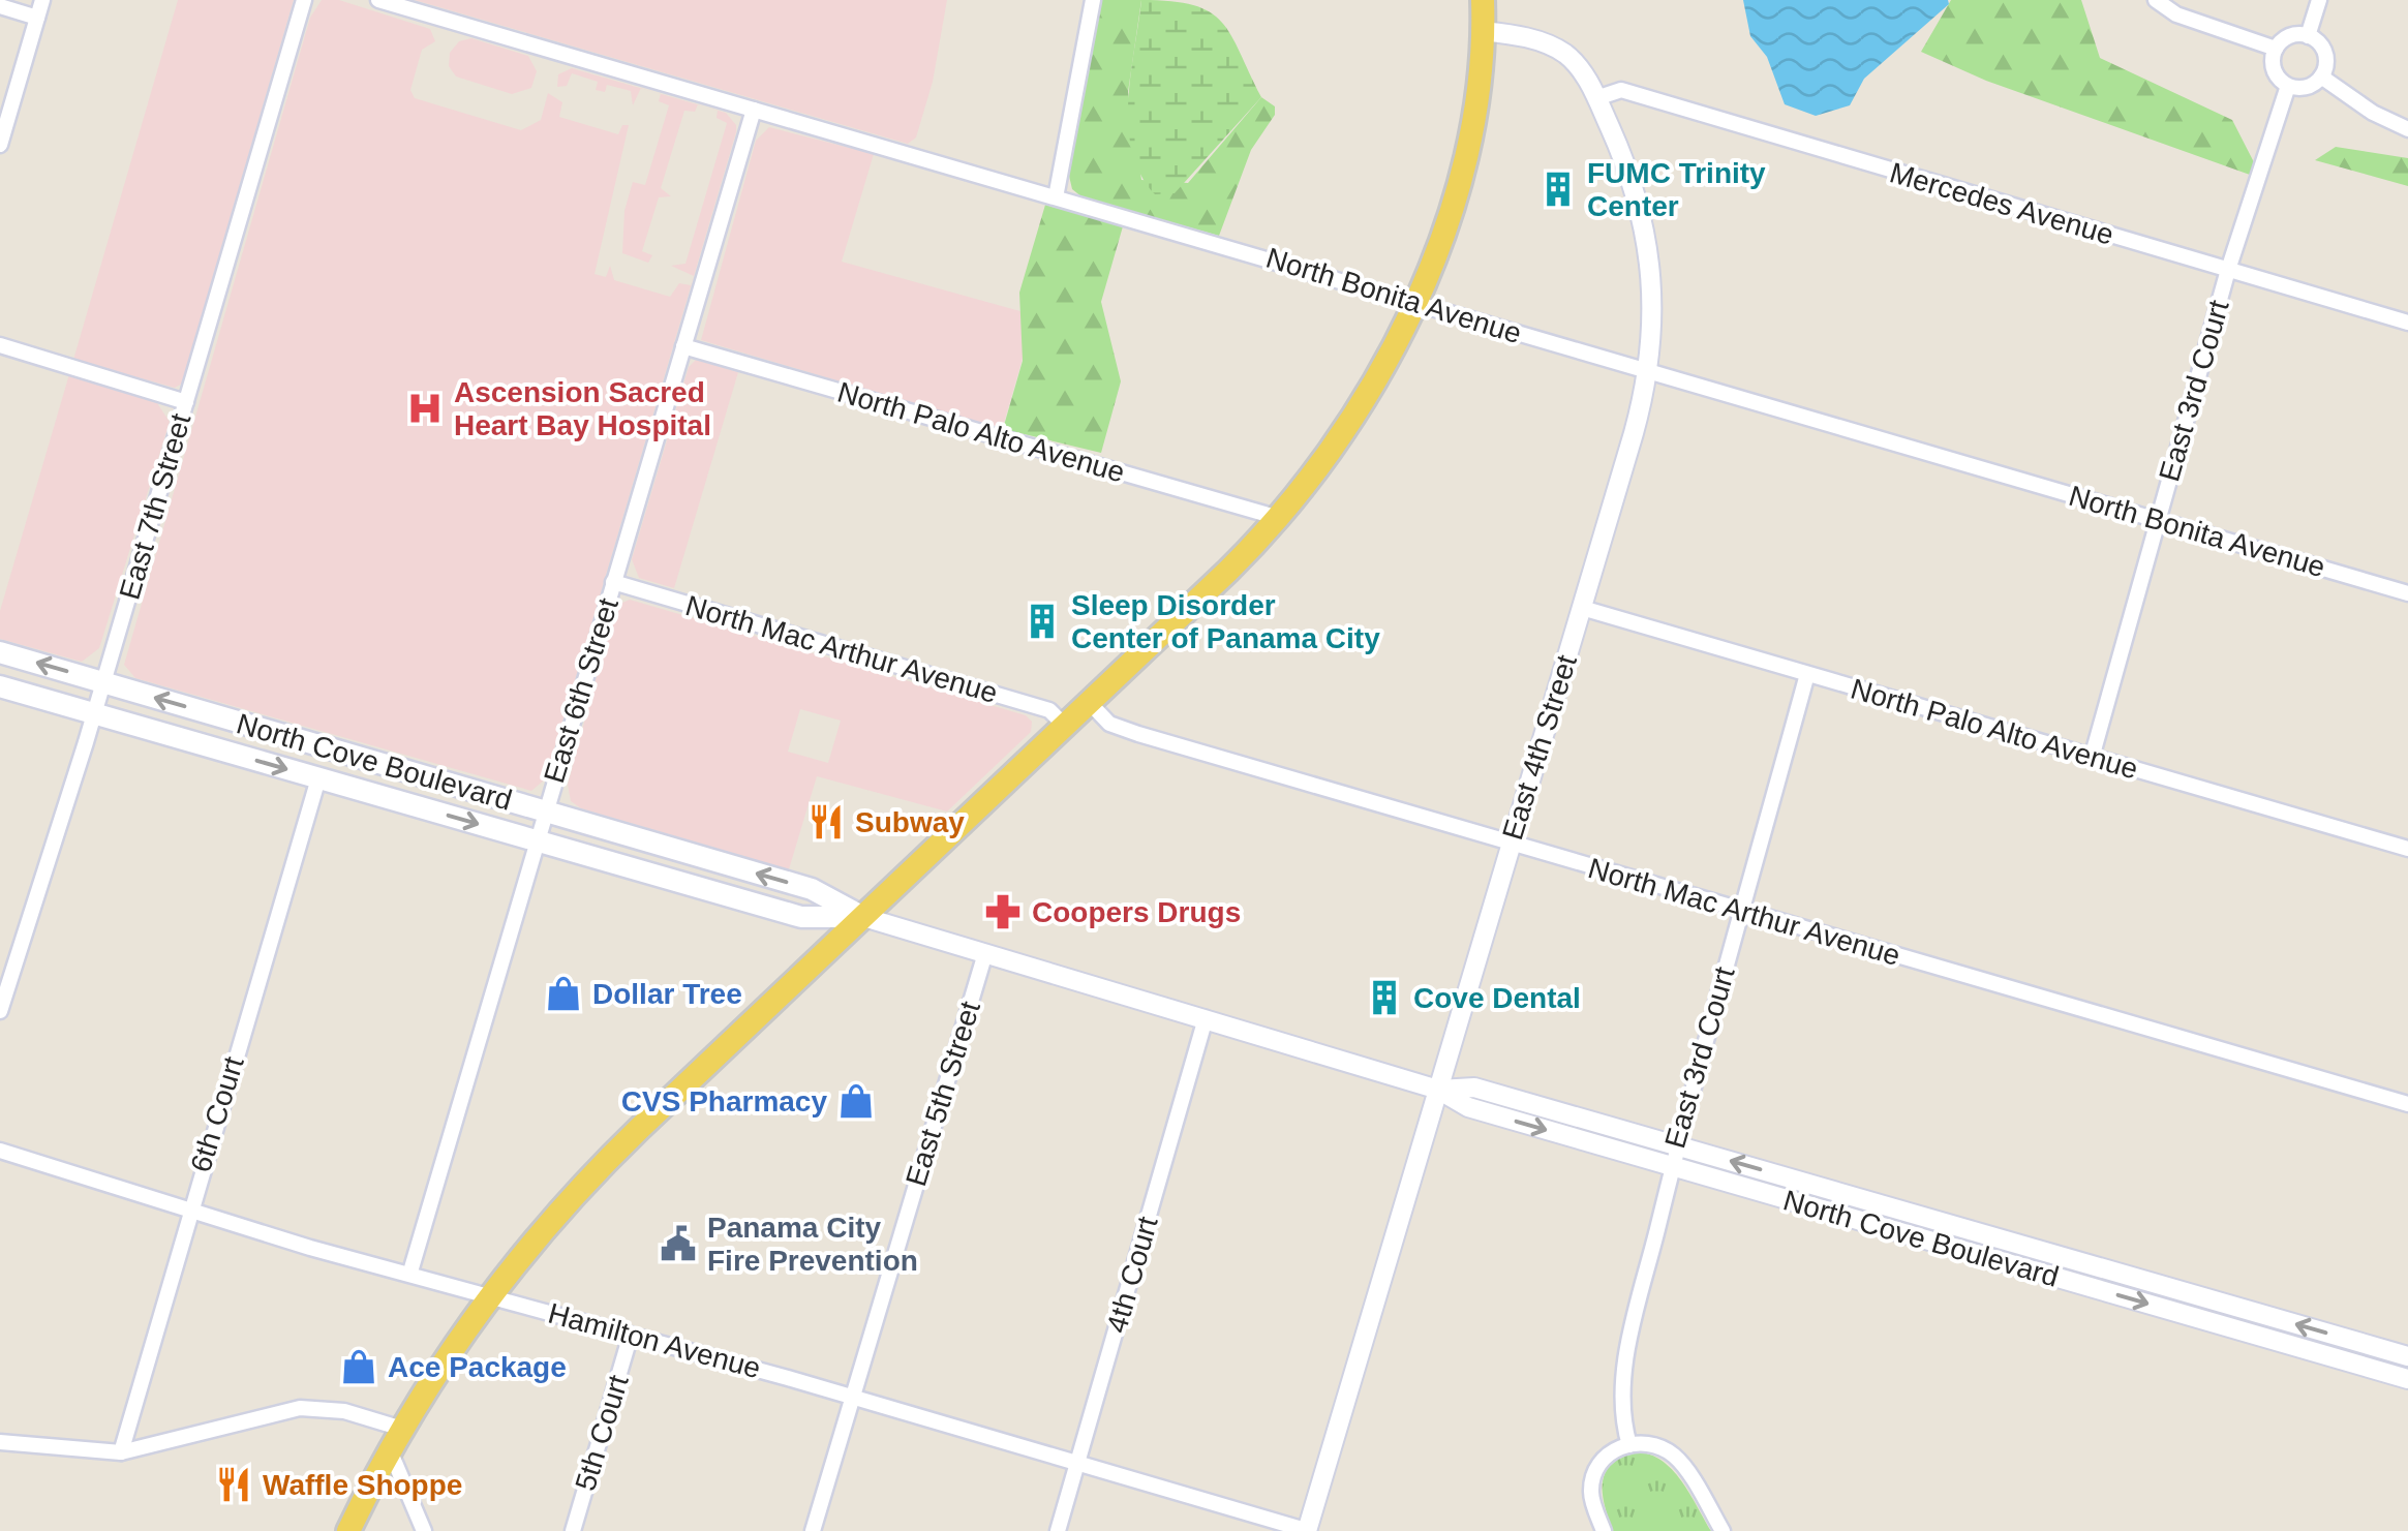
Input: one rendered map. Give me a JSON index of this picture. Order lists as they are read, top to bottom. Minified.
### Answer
{"streets":{"main road":["North Cove Boulevard"],"street":["Mercedes Avenue","North Bonita Avenue","East 3rd Court","North Palo Alto Avenue","East 7th Street","North Mac Arthur Avenue","East 6th Street","East 4th Street","East 5th Street","6th Court","4th Court","Hamilton Avenue","5th Court"]},"crossings":[["Mercedes Avenue","East 3rd Court"],["Mercedes Avenue","East 4th Street"],["North Bonita Avenue","East 3rd Court"],["North Bonita Avenue","East 6th Street"],["North Bonita Avenue","East 4th Street"],["East 3rd Court","North Palo Alto Avenue"],["East 3rd Court","North Mac Arthur Avenue"],["East 3rd Court","North Cove Boulevard"],["North Palo Alto Avenue","East 6th Street"],["North Palo Alto Avenue","East 4th Street"],["East 7th Street","North Cove Boulevard"],["North Mac Arthur Avenue","East 6th Street"],["North Mac Arthur Avenue","East 4th Street"],["East 6th Street","North Cove Boulevard"],["East 6th Street","Hamilton Avenue"],["East 4th Street","North Cove Boulevard"],["East 4th Street","Hamilton Avenue"],["North Cove Boulevard","East 5th Street"],["North Cove Boulevard","6th Court"],["North Cove Boulevard","4th Court"],["East 5th Street","Hamilton Avenue"],["6th Court","Hamilton Avenue"],["4th Court","Hamilton Avenue"],["Hamilton Avenue","5th Court"]],"places":{"building":["FUMC Trinity Center","Sleep Disorder Center of Panama City","Cove Dental"],"hospital":["Ascension Sacred Heart Bay Hospital"],"restaurant":["Subway","Waffle Shoppe"],"pharmacy":["Coopers Drugs"],"shop":["Dollar Tree","CVS Pharmacy","Ace Package"],"public building":["Panama City Fire Prevention"]}}
